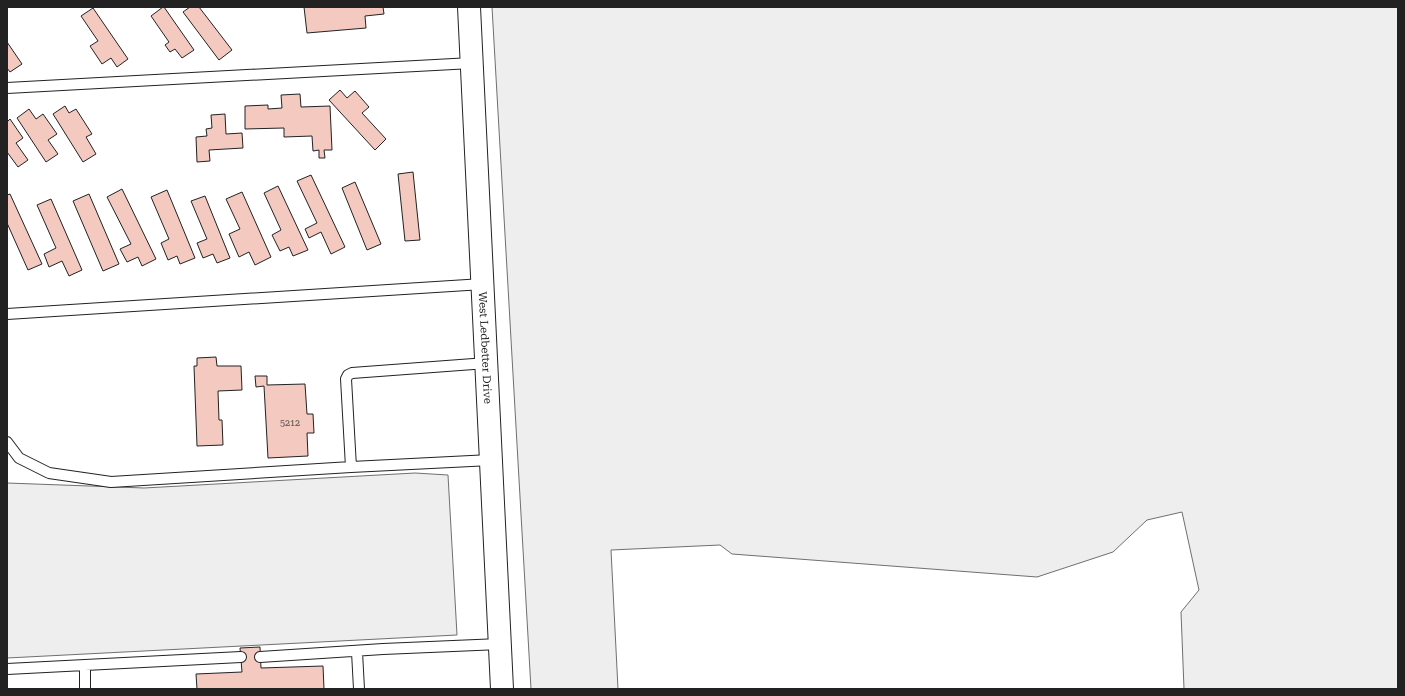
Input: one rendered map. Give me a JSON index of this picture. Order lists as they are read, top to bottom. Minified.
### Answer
{"streets":{"street":["West Ledbetter Drive"]},"house_numbers":["5212"]}
